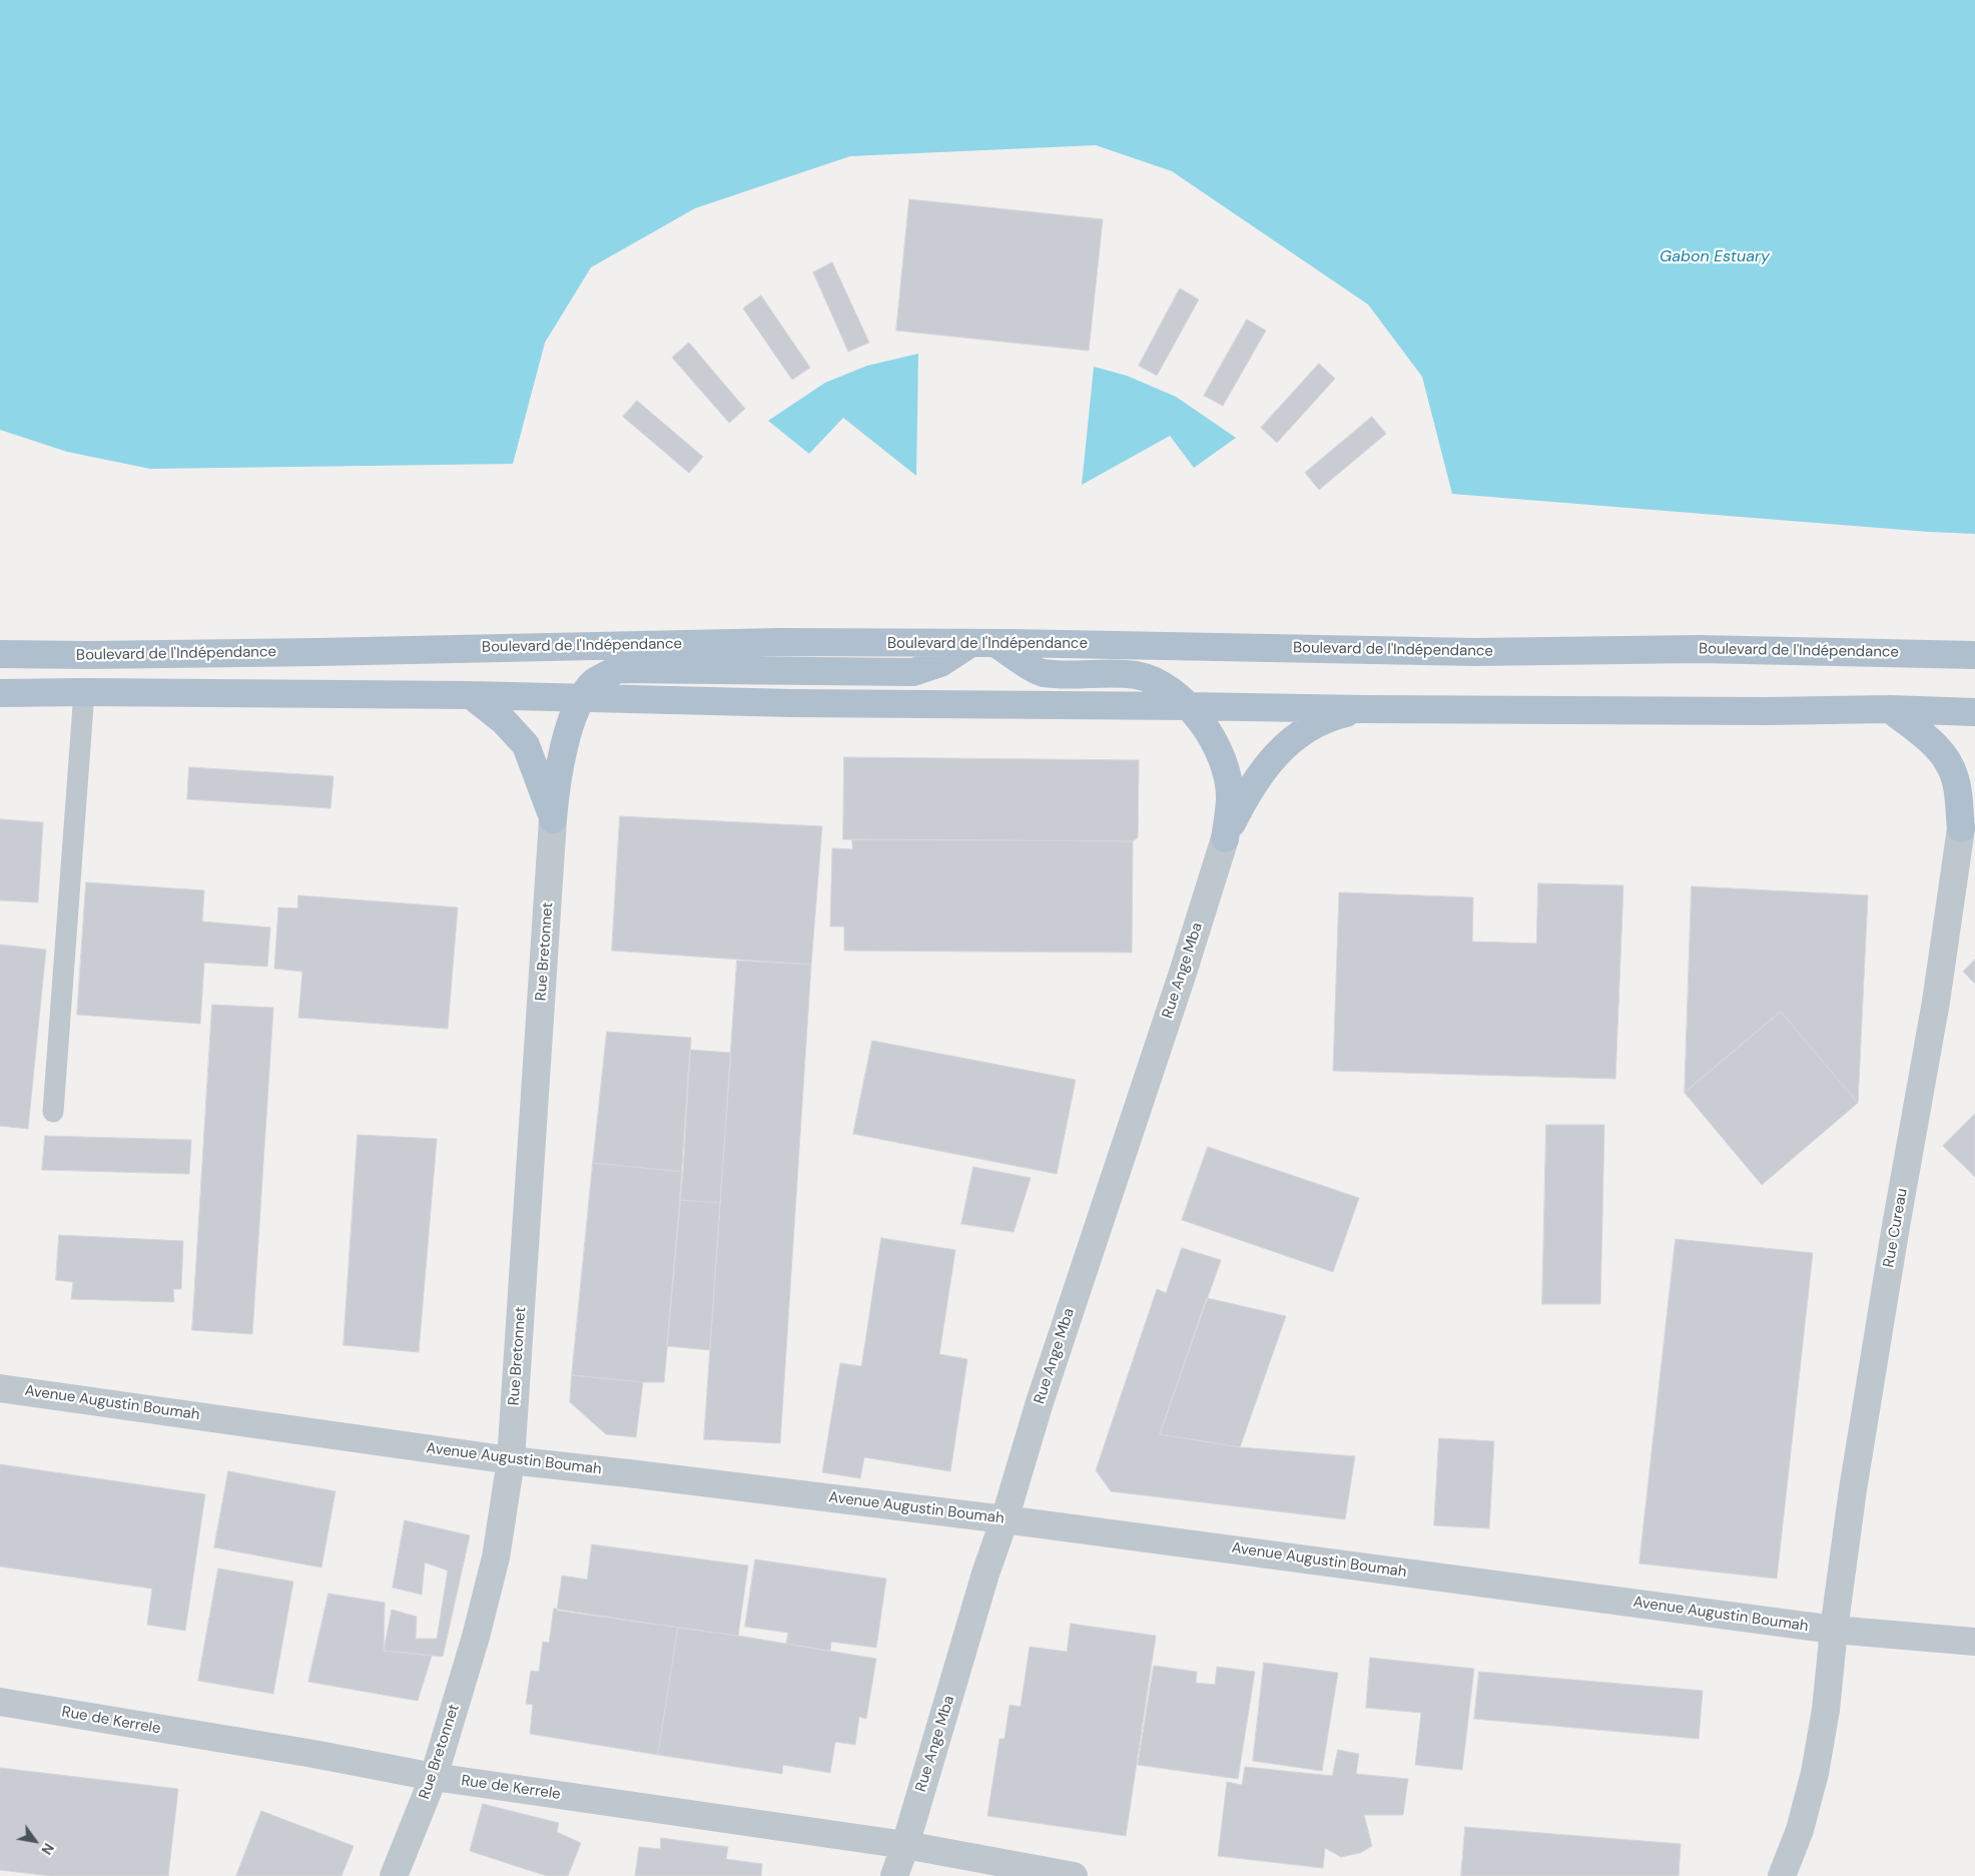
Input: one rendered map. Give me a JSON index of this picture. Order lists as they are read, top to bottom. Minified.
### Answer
{"streets":{"main road":["Boulevard de l'Indépendance"],"street":["Rue Bretonnet","Rue Ange Mba","Rue Cureau","Avenue Augustin Boumah","Rue de Kerrele"]},"crossings":[["Rue Bretonnet","Avenue Augustin Boumah"],["Rue Bretonnet","Rue de Kerrele"],["Rue Ange Mba","Avenue Augustin Boumah"],["Rue Ange Mba","Rue de Kerrele"],["Rue Cureau","Avenue Augustin Boumah"]],"water":["Gabon Estuary"],"north":"bottom right"}
